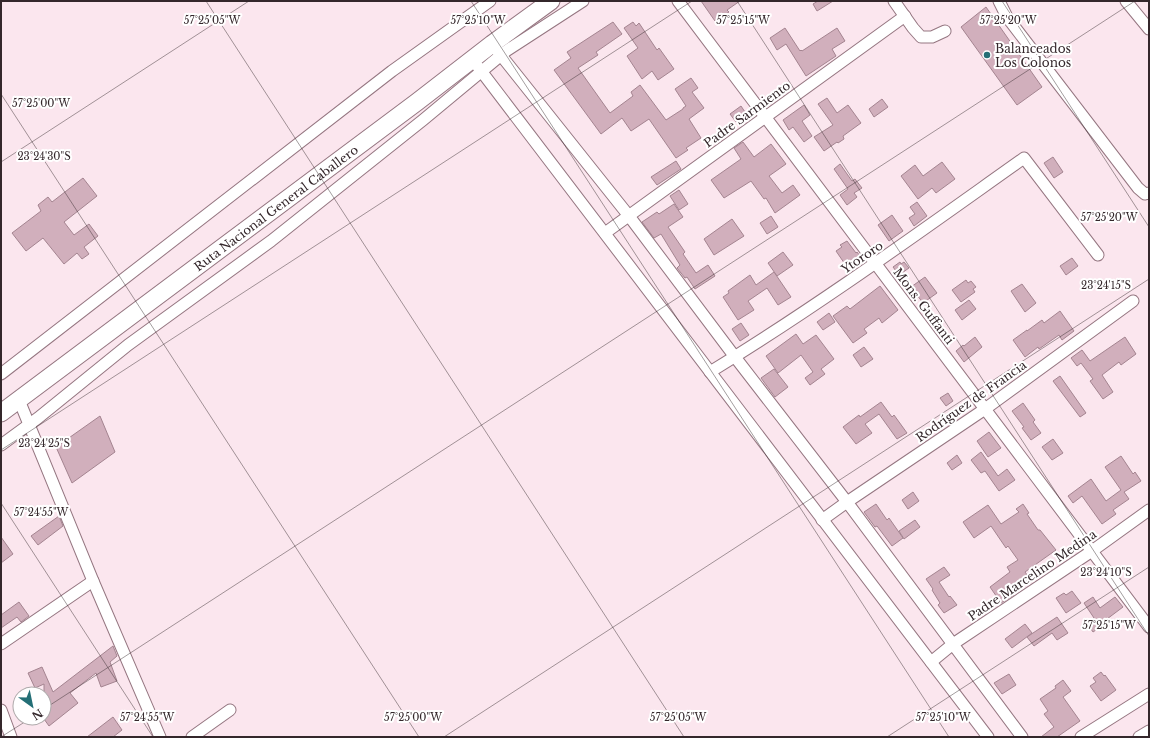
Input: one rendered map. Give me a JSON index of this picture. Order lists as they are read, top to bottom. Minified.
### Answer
{"streets":{"highway":["Ruta Nacional General Caballero"],"street":["Padre Sarmiento","Ytororo","Mons. Guffanti","Rodríguez de Francia","Padre Marcelino Medina"]},"crossings":[["Padre Sarmiento","Mons. Guffanti"],["Ytororo","Mons. Guffanti"],["Mons. Guffanti","Rodríguez de Francia"],["Mons. Guffanti","Padre Marcelino Medina"]],"places":["Balanceados Los Colonos"],"north":"bottom right","coordinates":["57°25'05\"W","57°25'10\"W","57°25'15\"W","57°25'20\"W","57°25'00\"W","23°24'30\"S","23°24'15\"S","23°24'25\"S","57°24'55\"W","23°24'10\"S"]}
